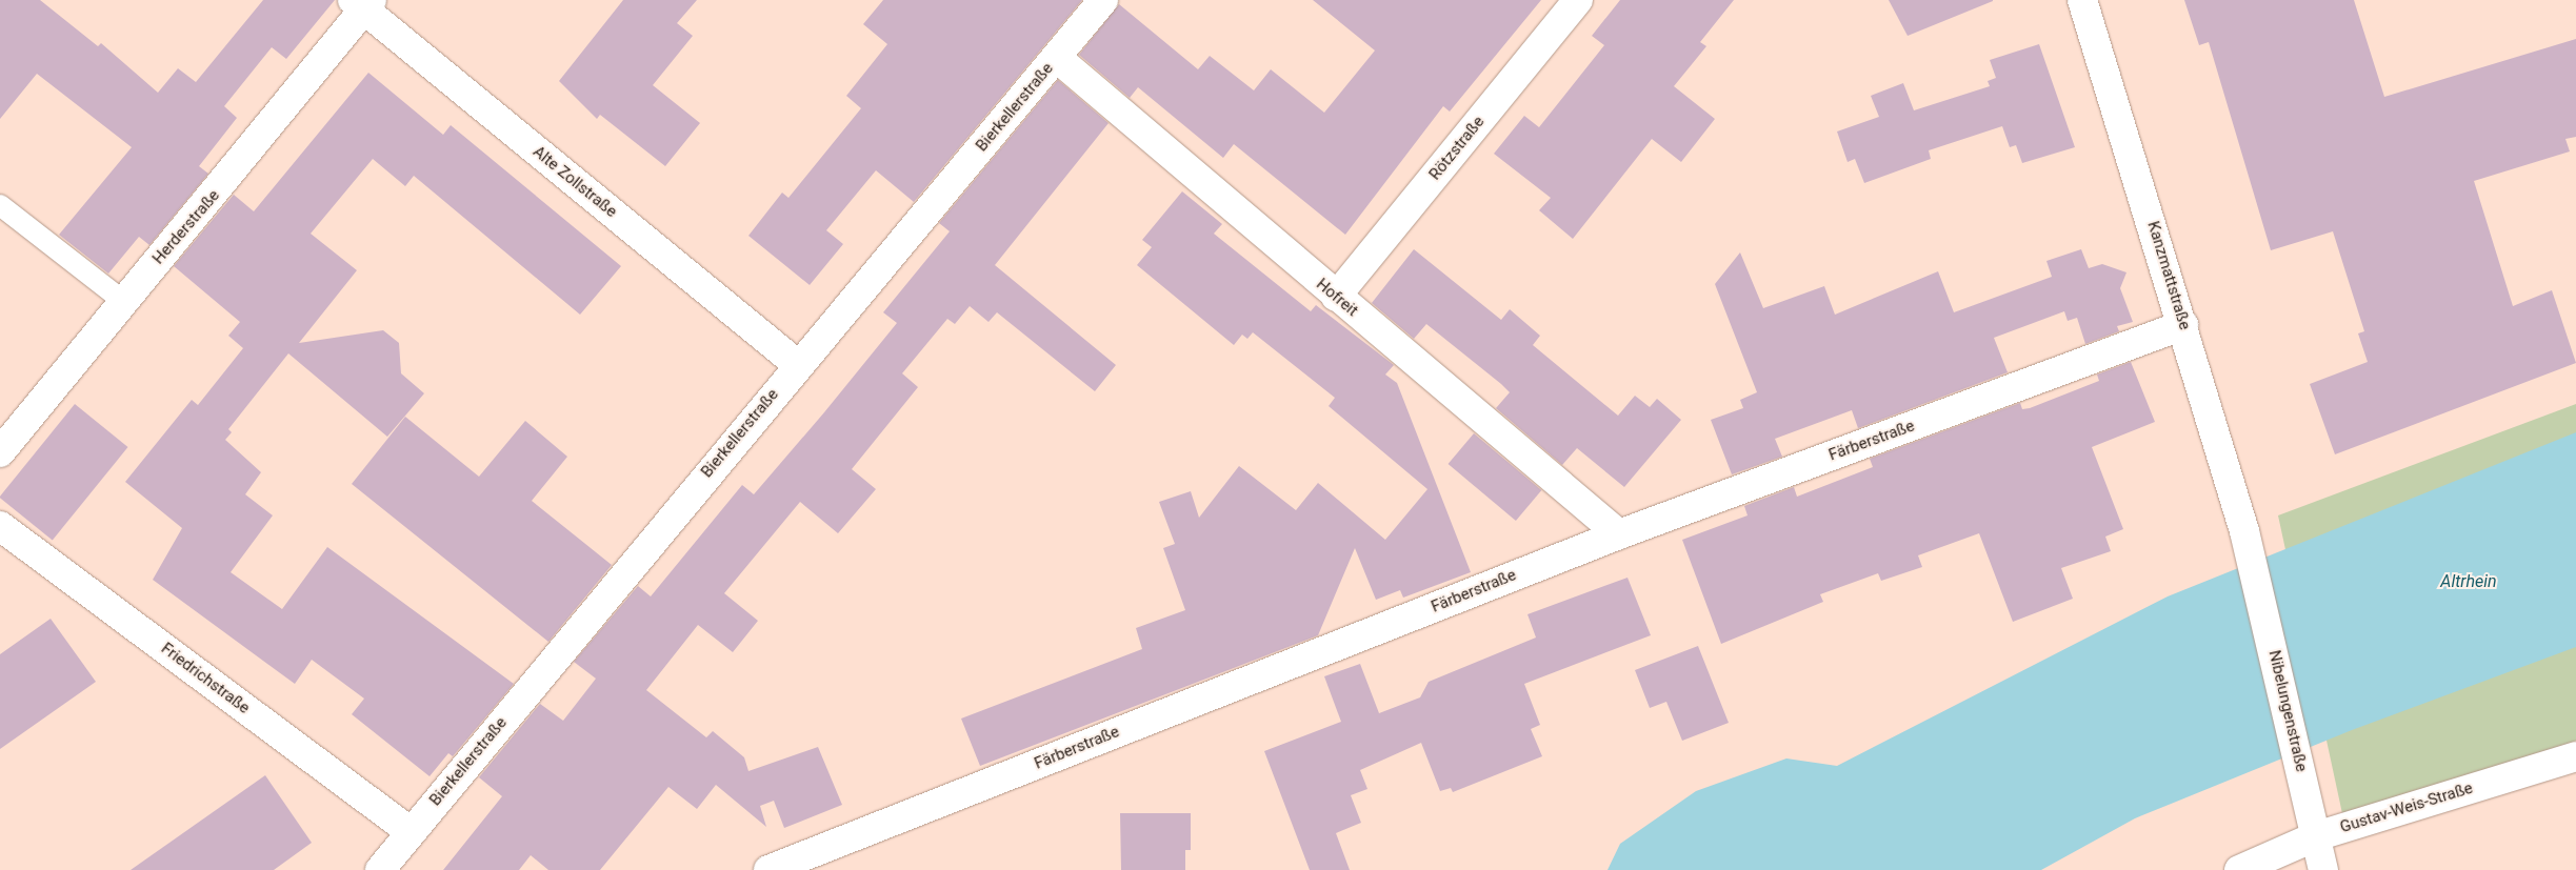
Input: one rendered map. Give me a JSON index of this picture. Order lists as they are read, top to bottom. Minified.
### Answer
{"streets":{"street":["Bierkellerstraße","Rötzstraße","Alte Zollstraße","Herderstraße","Kanzmattstraße","Hofreit","Färberstraße","Friedrichstraße","Nibelungenstraße","Gustav-Weis-Straße"]},"crossings":[["Bierkellerstraße","Alte Zollstraße"],["Bierkellerstraße","Hofreit"],["Bierkellerstraße","Friedrichstraße"],["Rötzstraße","Hofreit"],["Alte Zollstraße","Herderstraße"],["Kanzmattstraße","Färberstraße"],["Kanzmattstraße","Nibelungenstraße"],["Hofreit","Färberstraße"],["Nibelungenstraße","Gustav-Weis-Straße"]],"water":["Altrhein"]}
